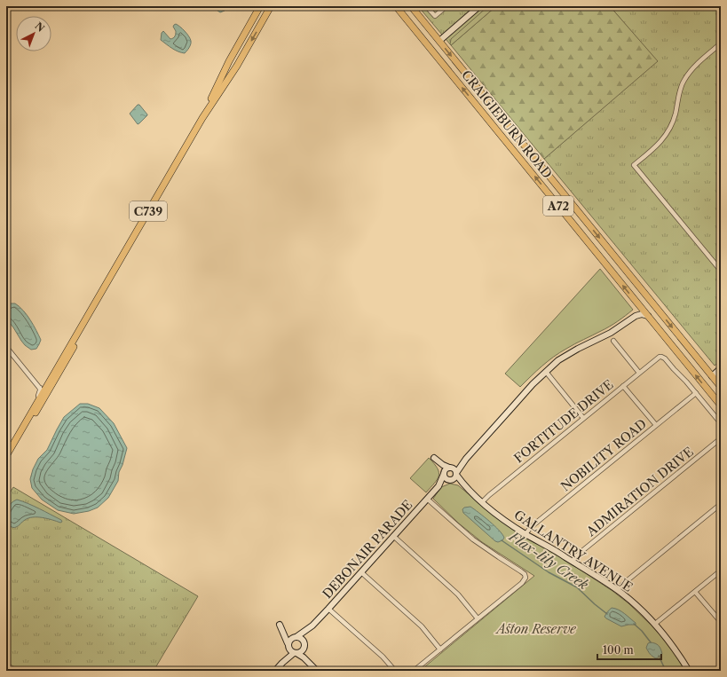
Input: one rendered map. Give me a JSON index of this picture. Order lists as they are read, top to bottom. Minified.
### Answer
{"streets":{"main road":["CRAIGIEBURN ROAD","A72","C739"],"street":["FORTITUDE DRIVE","NOBILITY ROAD","ADMIRATION DRIVE","DEBONAIR PARADE","GALLANTRY AVENUE"]},"crossings":[["FORTITUDE DRIVE","NOBILITY ROAD"],["FORTITUDE DRIVE","GALLANTRY AVENUE"],["NOBILITY ROAD","GALLANTRY AVENUE"],["ADMIRATION DRIVE","GALLANTRY AVENUE"],["DEBONAIR PARADE","GALLANTRY AVENUE"]],"water":["Flax-lily Creek"],"parks":["Aston Reserve"],"scale_bar":"100 m","north":"top right"}
